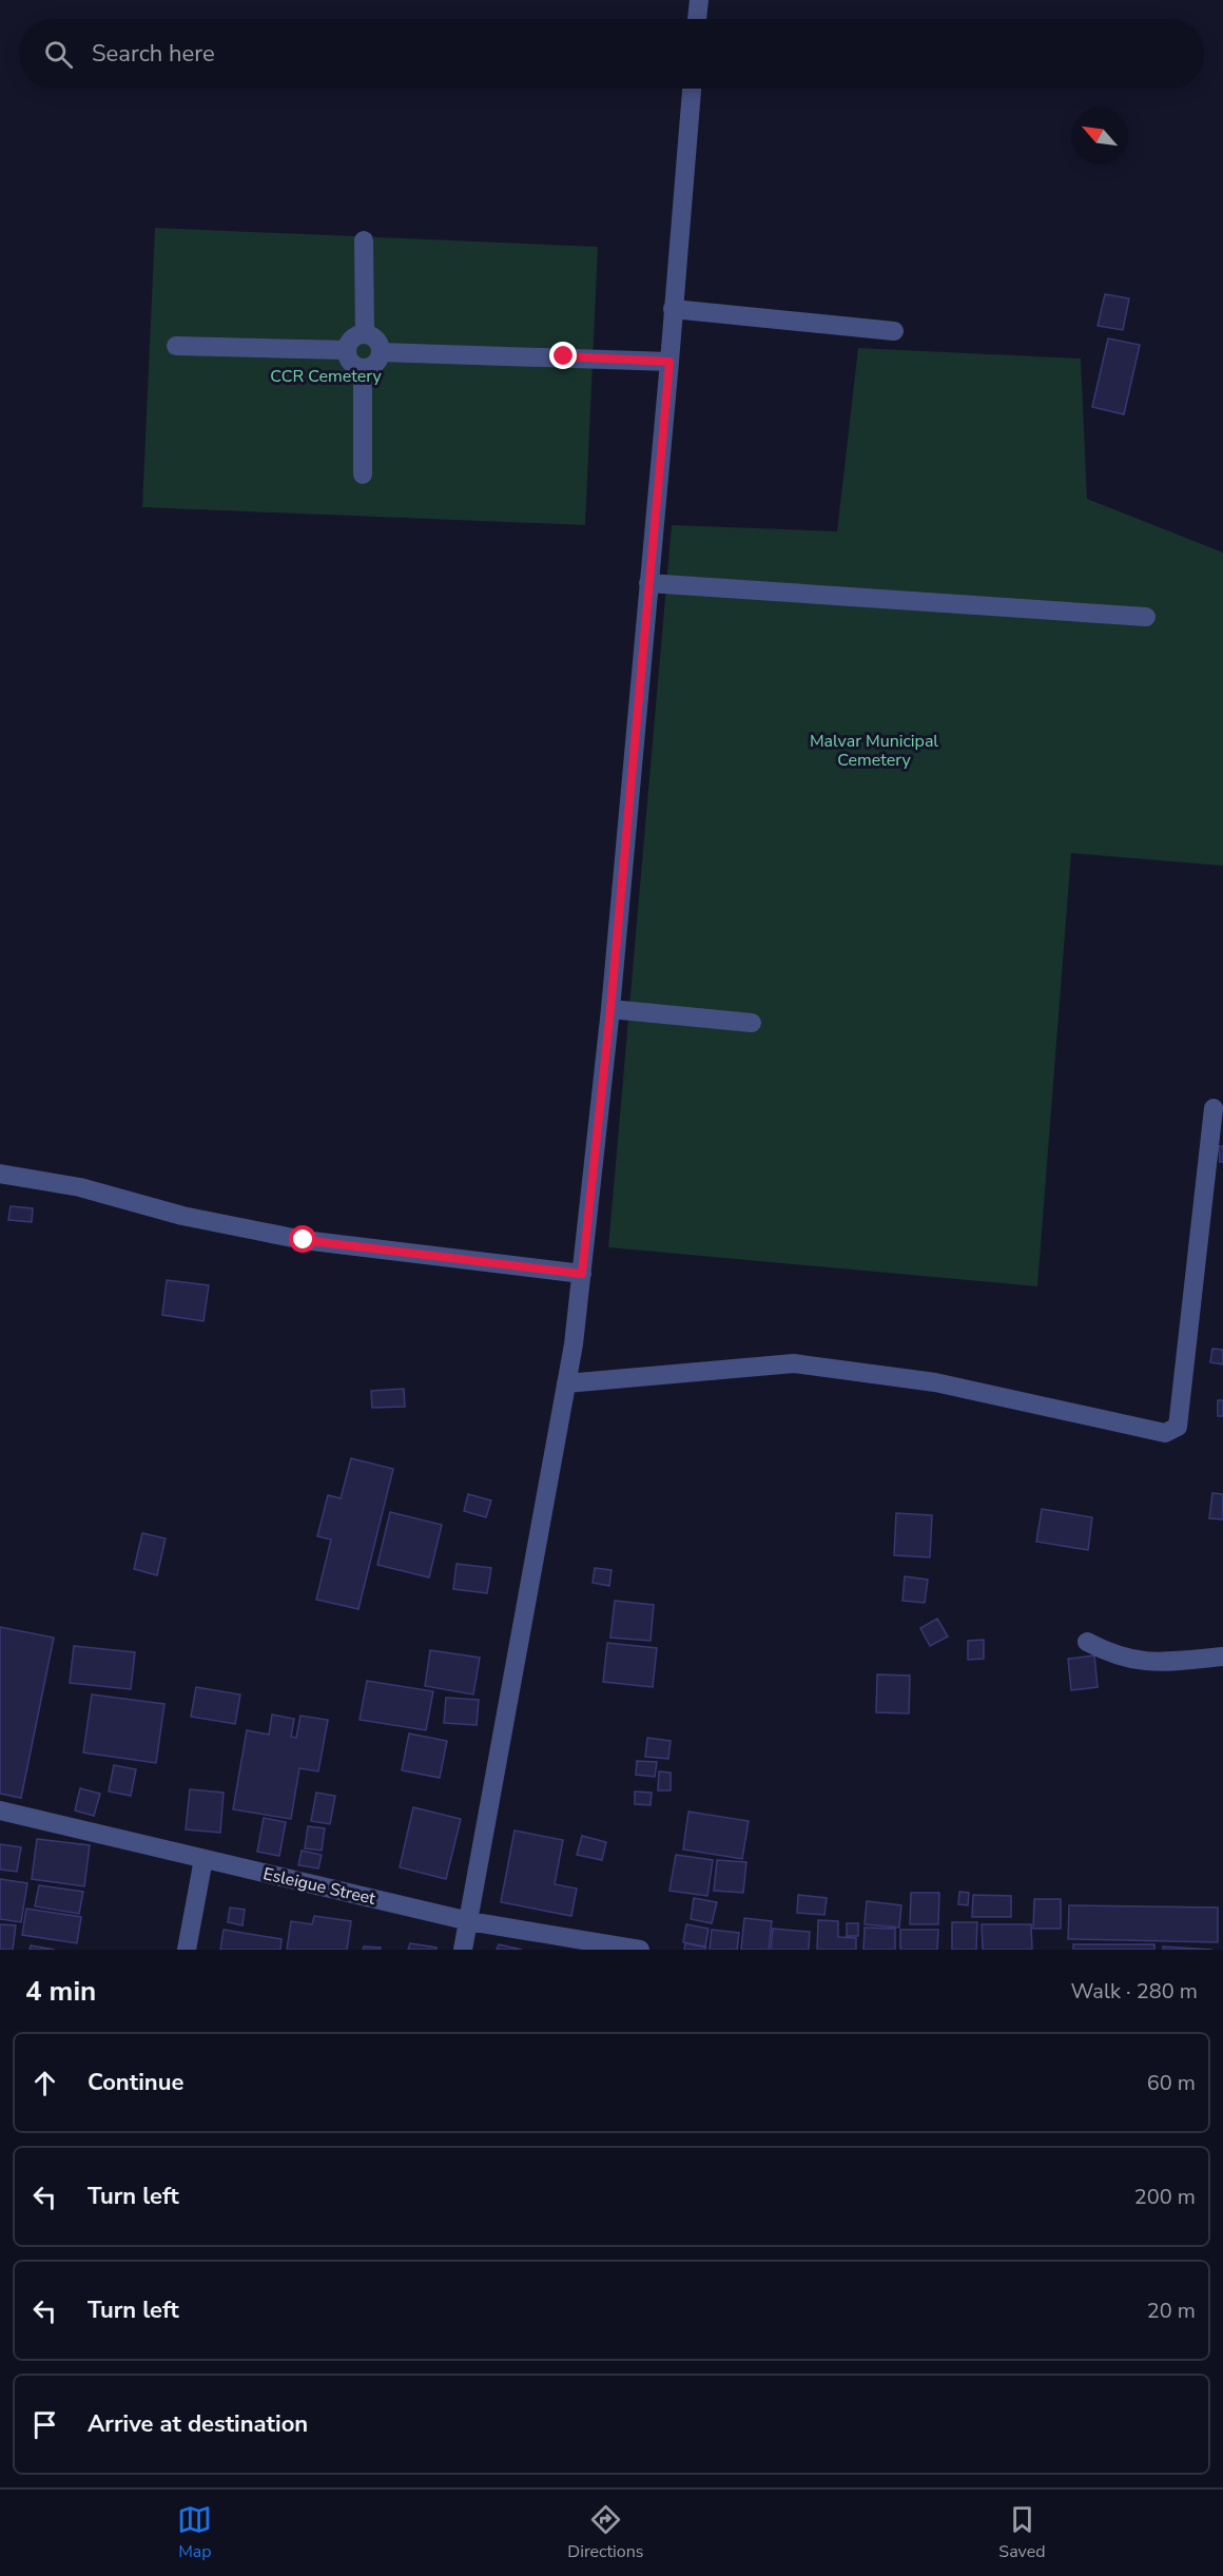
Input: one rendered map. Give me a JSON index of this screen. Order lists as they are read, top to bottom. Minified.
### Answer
{"streets":{"street":["Esleigue Street"]},"parks":["CCR Cemetery","Malvar Municipal Cemetery"],"north":"top left","page":{"search":"Search here","heading":["4 min","Walk · 280 m"],"list":[["Continue","60 m"],["Turn left","200 m"],["Turn left","20 m"],"Arrive at destination"],"nav":["Map","Directions","Saved"]}}
